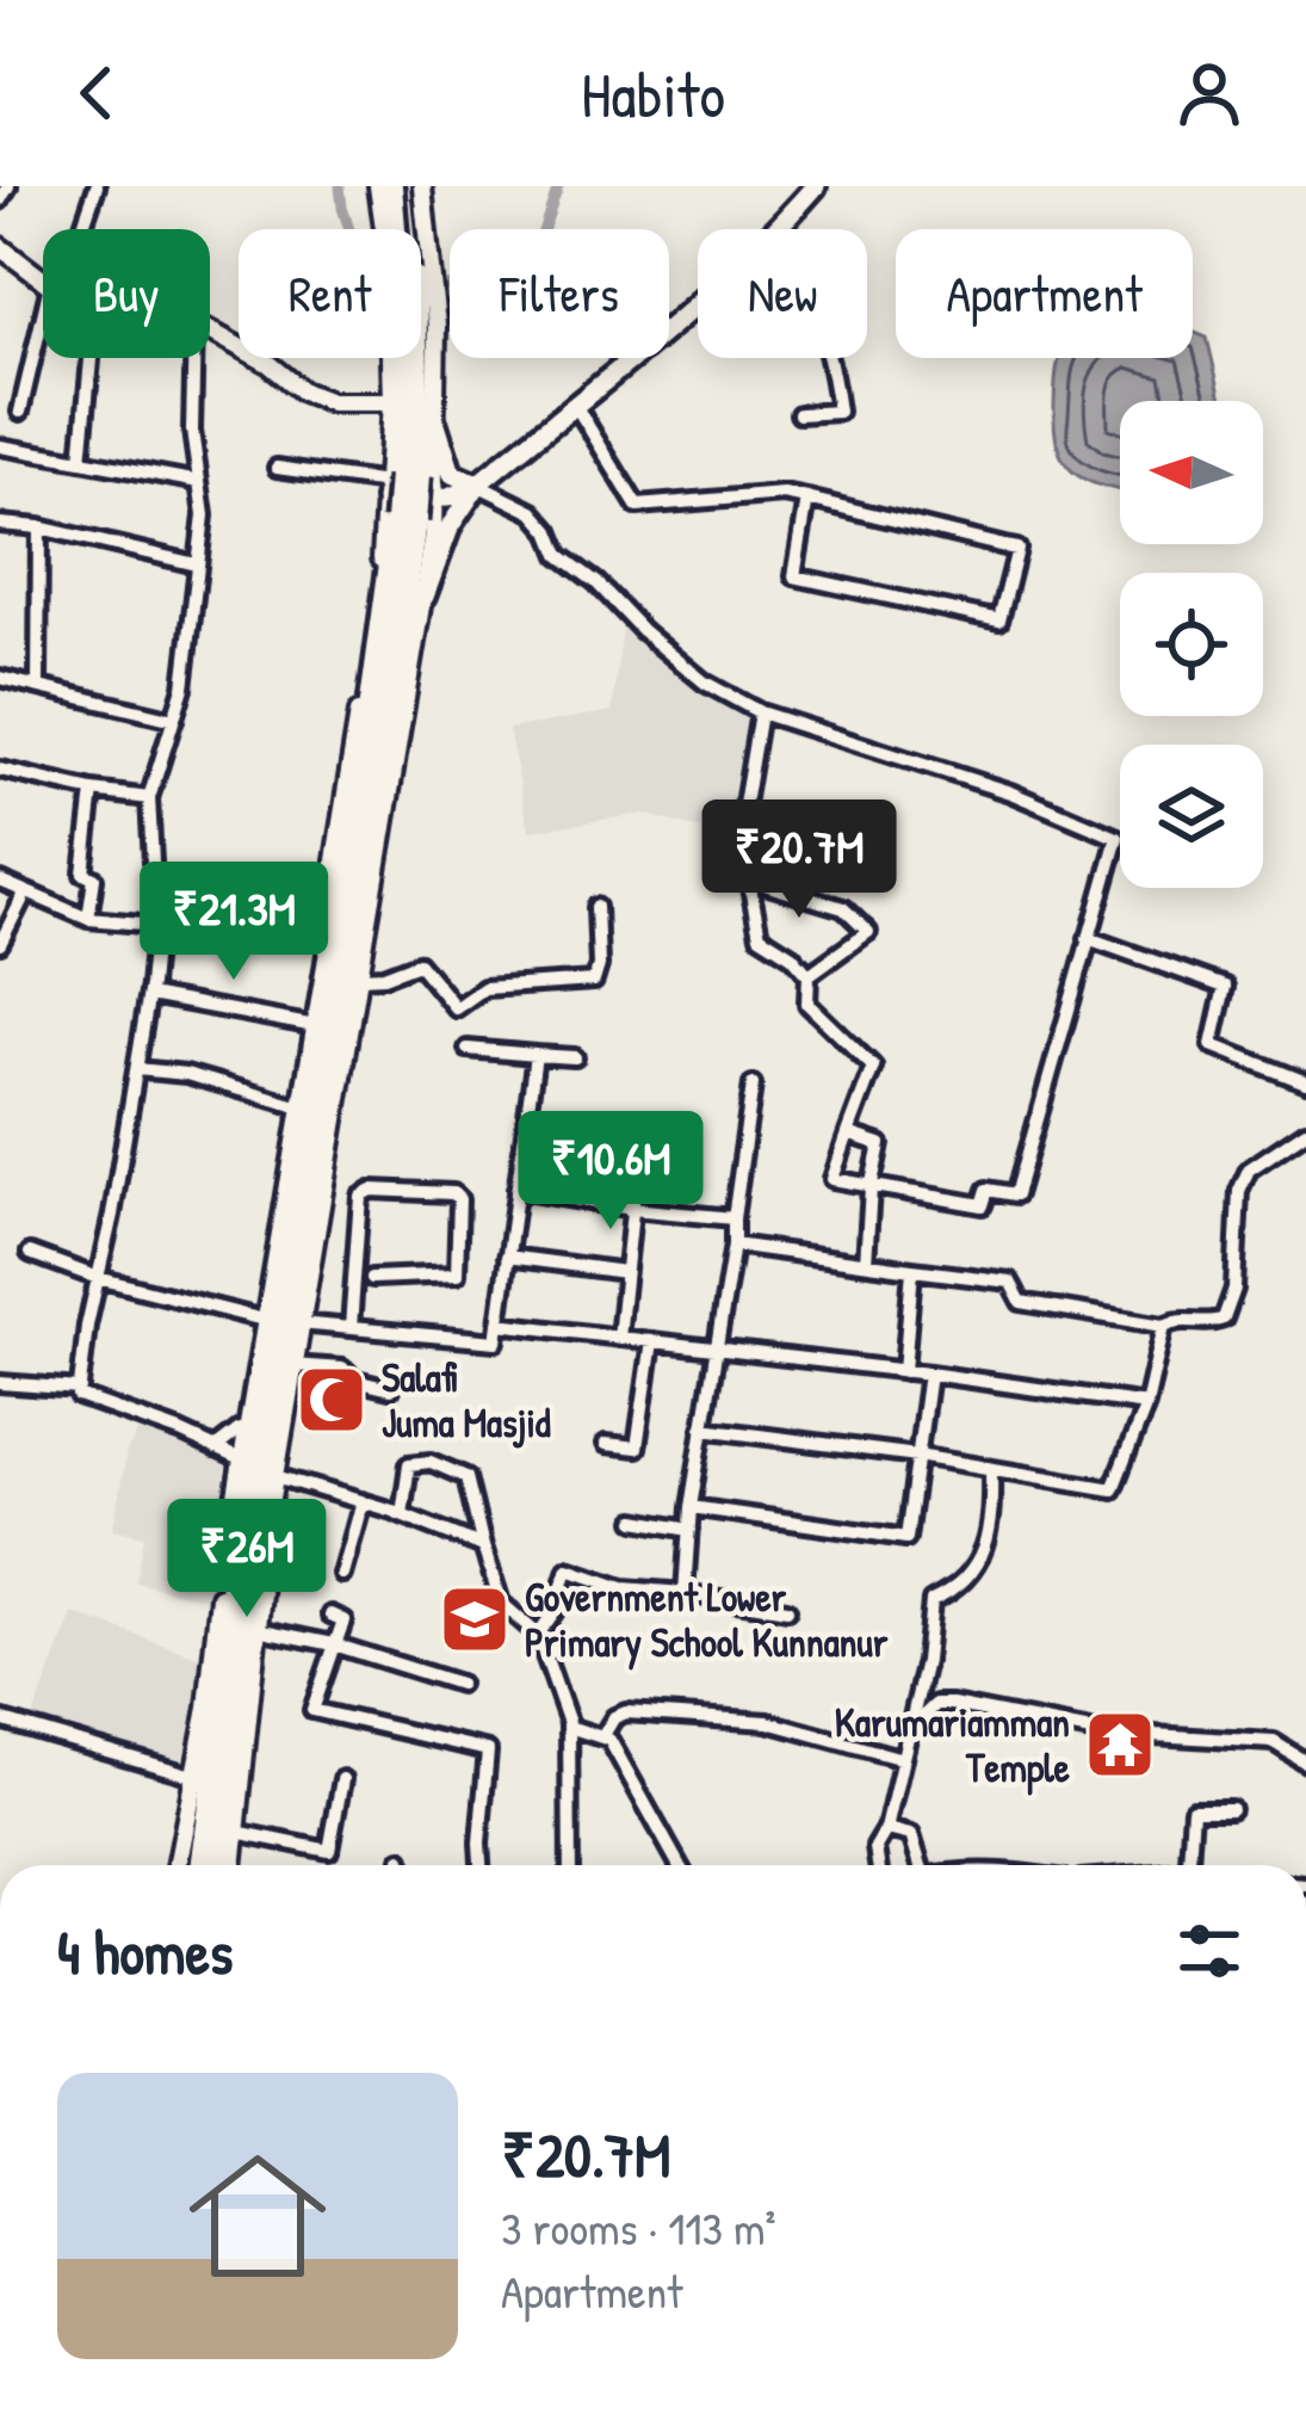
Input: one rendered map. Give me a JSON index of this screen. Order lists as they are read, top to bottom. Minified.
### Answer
{"places":{"mosque":["Salafi Juma Masjid"],"school or university":["Government Lower Primary School Kunnanur"],"temple":["Karumariamman Temple"]},"north":"left","page":{"header":"Habito","chip":["Buy","Rent","Filters","New","Apartment"],"price":["₹20.7M","₹21.3M","₹10.6M","₹26M"],"heading":"4 homes","list":[{"name":"₹20.7M","note":"3 rooms · 113 m² · Apartment"}]}}
